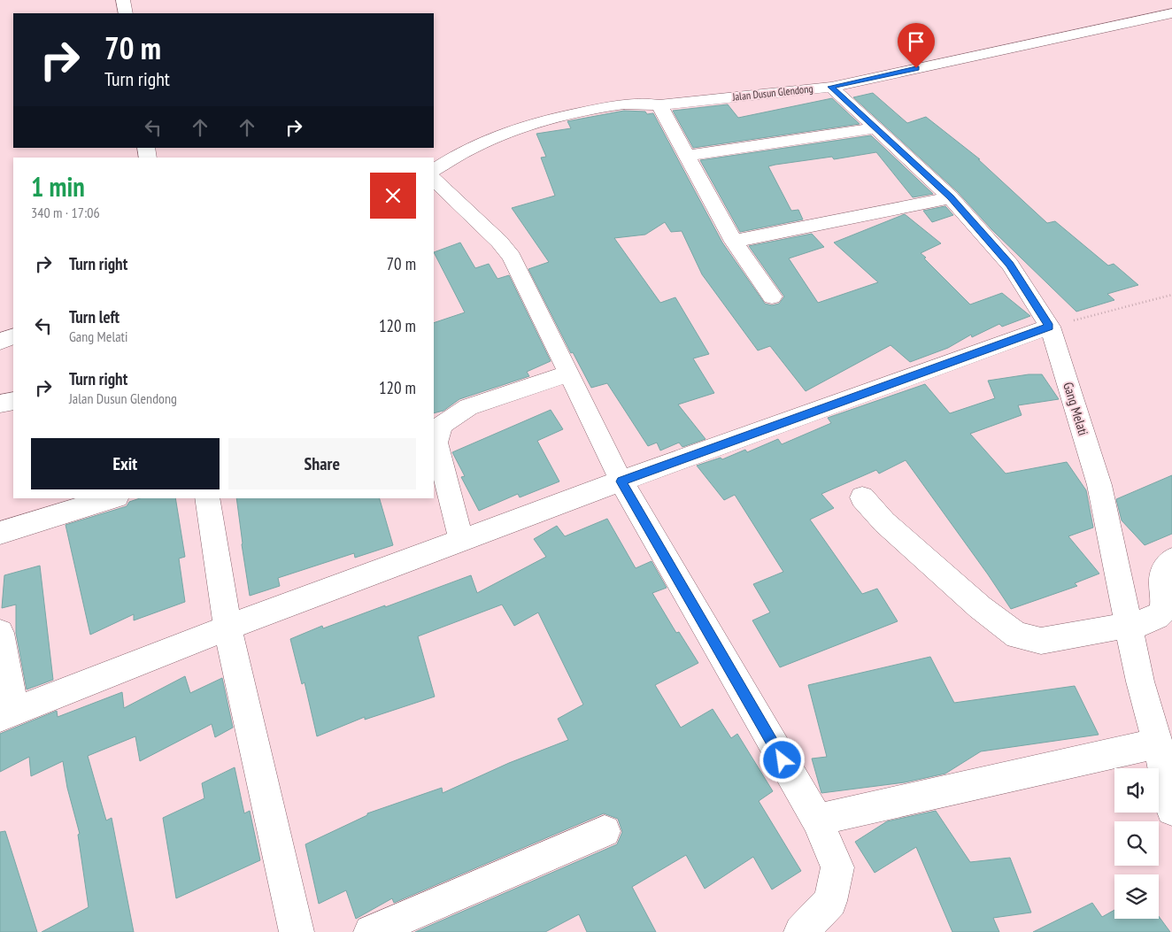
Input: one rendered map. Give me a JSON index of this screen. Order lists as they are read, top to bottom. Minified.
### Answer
{"streets":{"street":["Jalan Dusun Glendong","Gang Melati"]},"crossings":[["Jalan Dusun Glendong","Gang Melati"]],"page":{"turn":["70 m","Turn right"],"heading":["1 min","340 m · 17:06"],"list":[{"name":"Turn right","value":"70 m"},{"name":"Turn left","note":"Gang Melati","value":"120 m"},{"name":"Turn right","note":"Jalan Dusun Glendong","value":"120 m"}],"buttons":["Exit","Share"]}}
